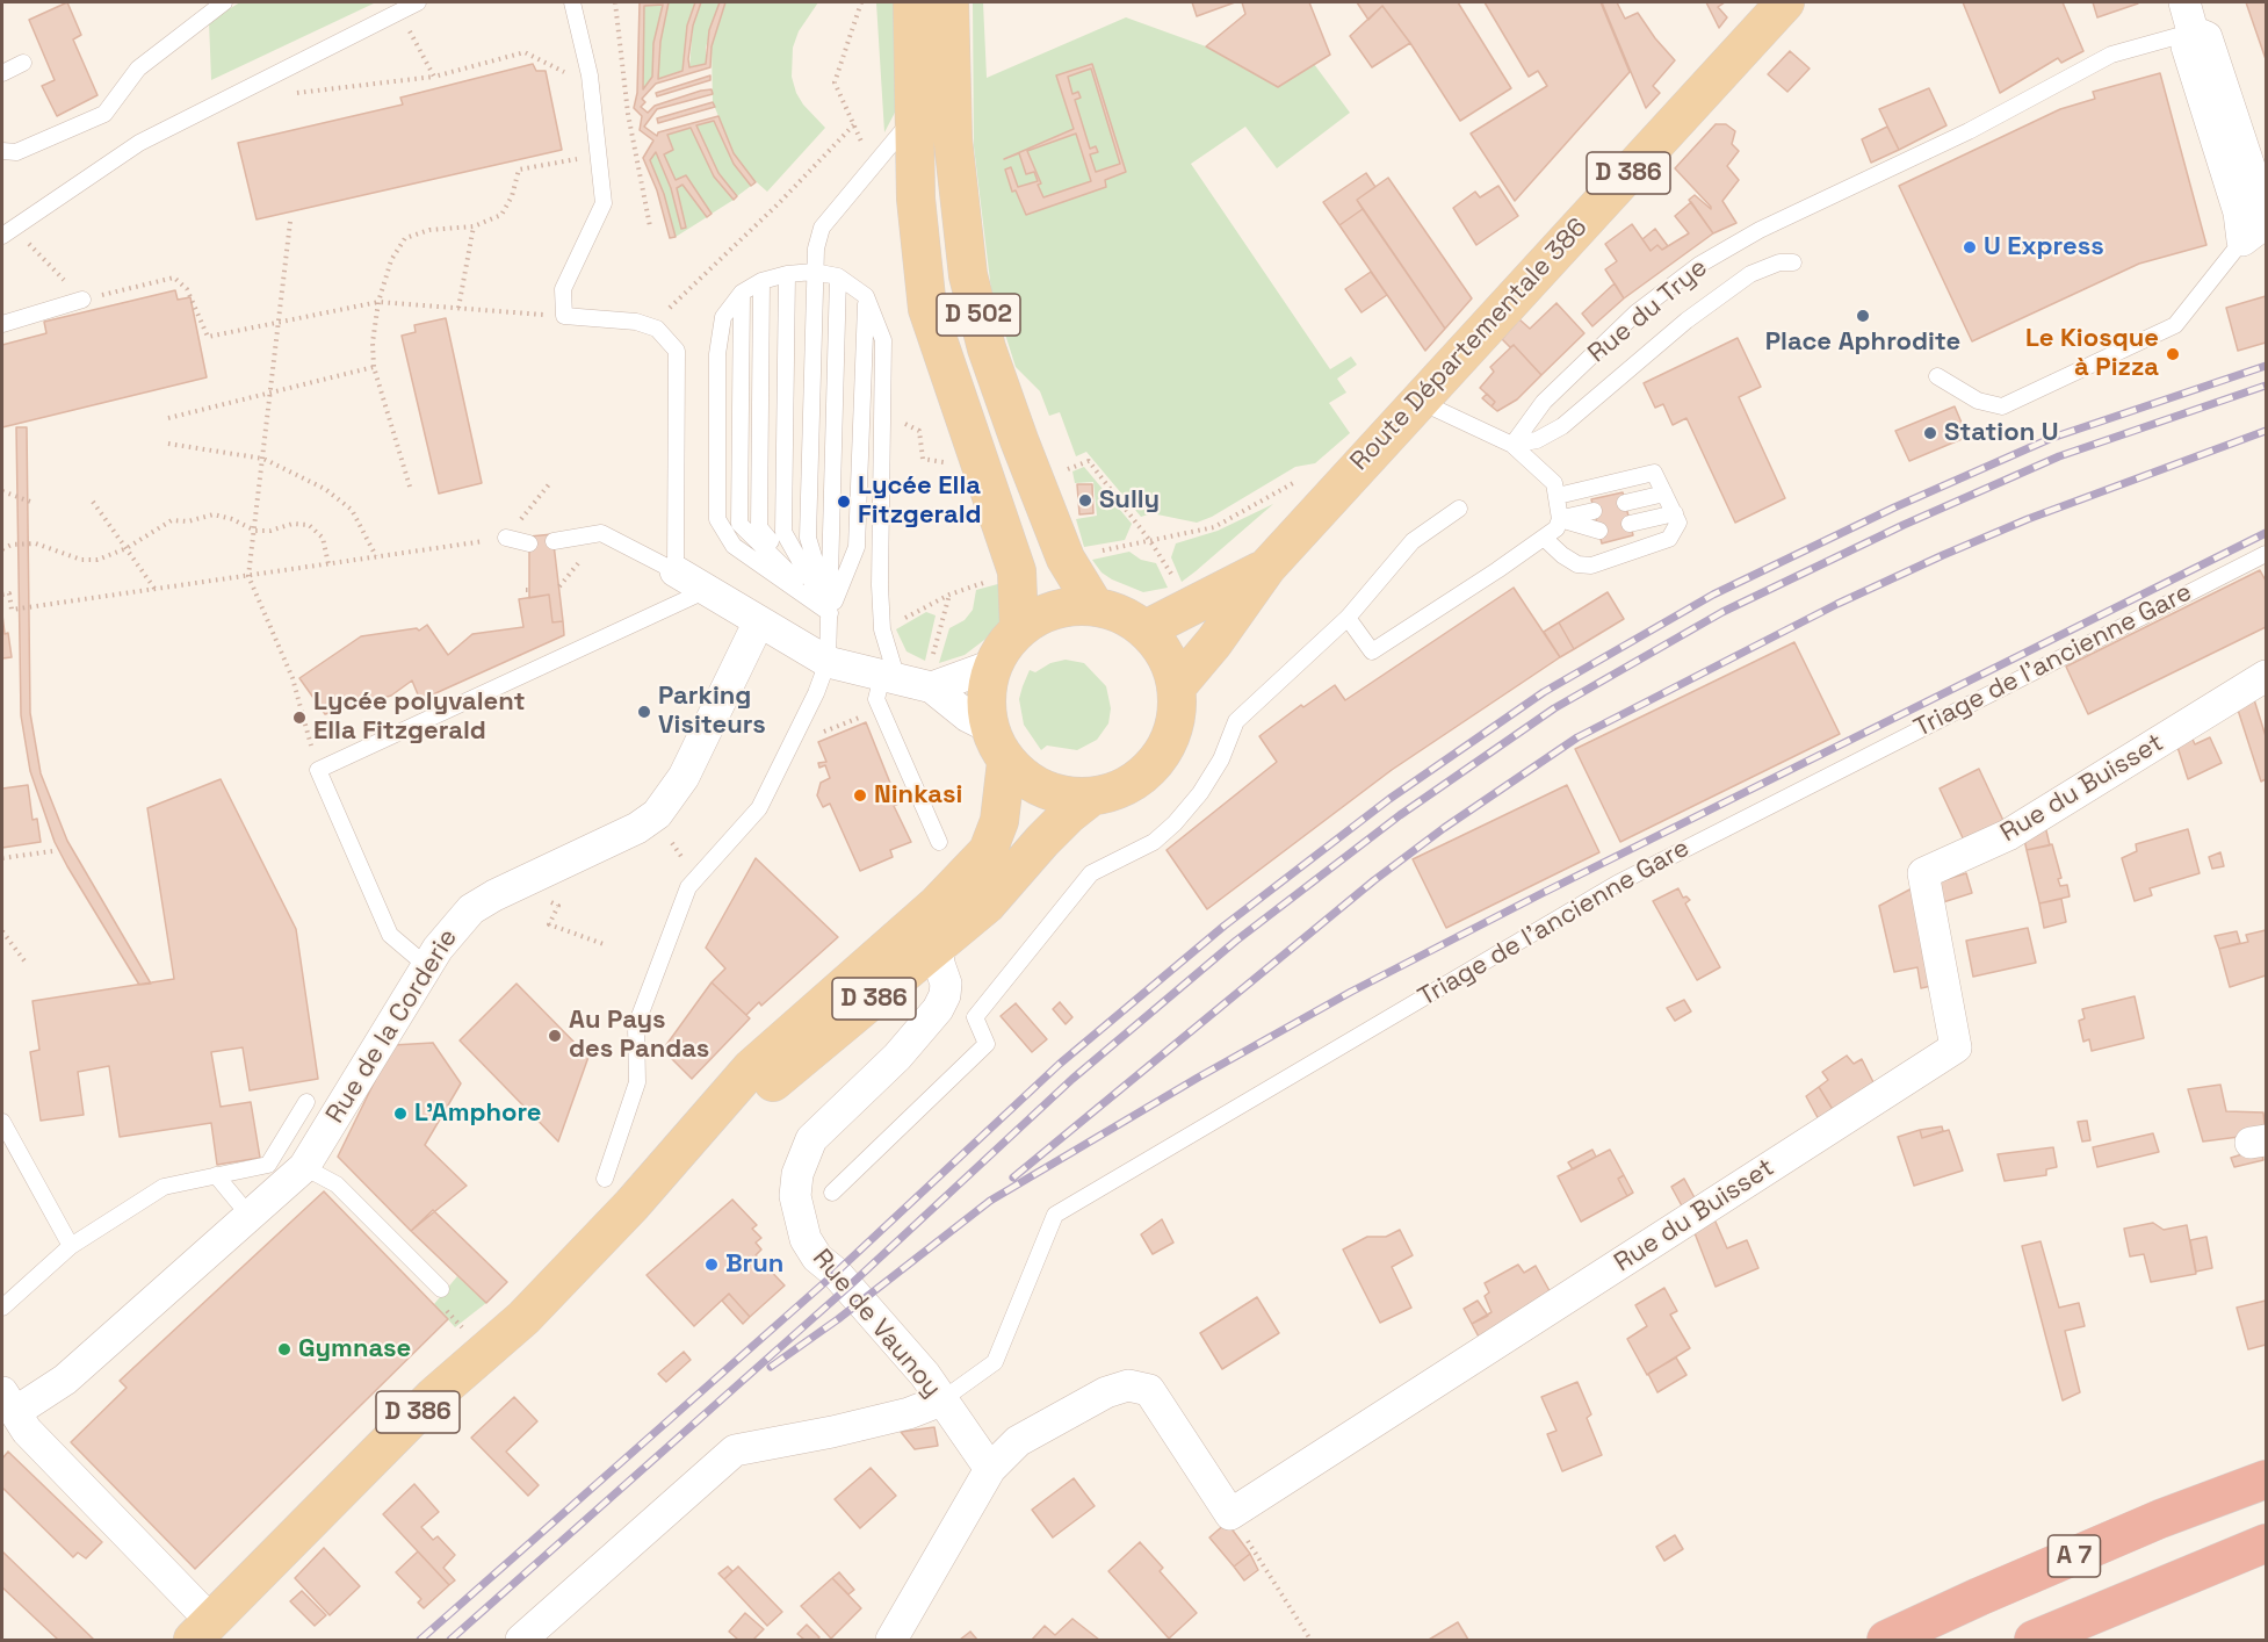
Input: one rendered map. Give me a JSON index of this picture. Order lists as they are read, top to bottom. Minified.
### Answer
{"streets":{"highway":["A 7"],"main road":["D 386","D 502","Route Départementale 386"],"street":["Rue du Buisset","Rue de la Corderie","Rue de Vaunoy"],"lane":["Rue du Trye","Triage de l'ancienne Gare"]},"crossings":[["D 386","D 502"],["D 386","Route Départementale 386"],["D 386","Rue de Vaunoy"],["D 502","Route Départementale 386"],["Triage de l'ancienne Gare","Rue de Vaunoy"]],"places":["U Express","Place Aphrodite","Le Kiosque à Pizza","Station U","Sully","Lycée Ella Fitzgerald","Parking Visiteurs","Lycée polyvalent Ella Fitzgerald","Ninkasi","Au Pays des Pandas","L'Amphore","Brun","Gymnase"]}
